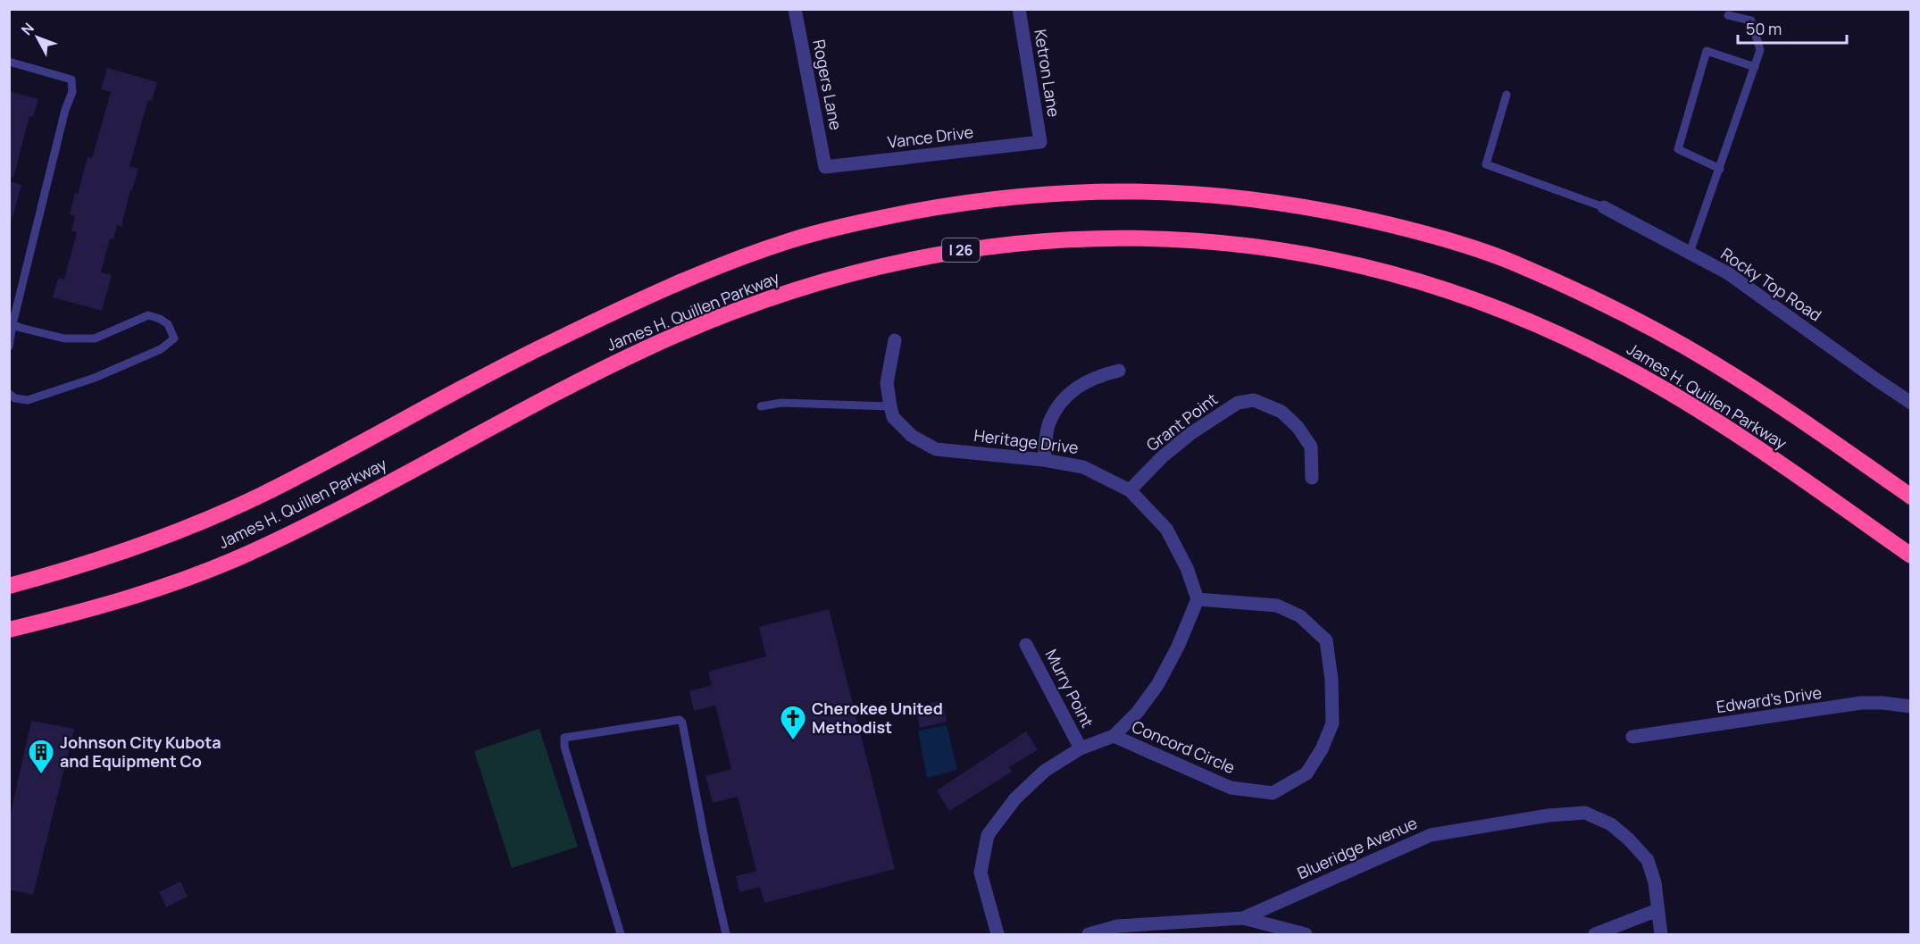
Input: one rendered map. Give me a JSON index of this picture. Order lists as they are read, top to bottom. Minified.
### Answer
{"streets":{"highway":["I 26","James H. Quillen Parkway"],"street":["Ketron Lane","Rogers Lane","Vance Drive","Rocky Top Road","Grant Point","Heritage Drive","Murry Point","Edward's Drive","Concord Circle","Blueridge Avenue"]},"crossings":[["Ketron Lane","Vance Drive"],["Rogers Lane","Vance Drive"],["Grant Point","Heritage Drive"],["Heritage Drive","Concord Circle"]],"places":{"church":["Cherokee United Methodist"],"building":["Johnson City Kubota and Equipment Co"]},"scale_bar":"50 m","north":"top left"}
